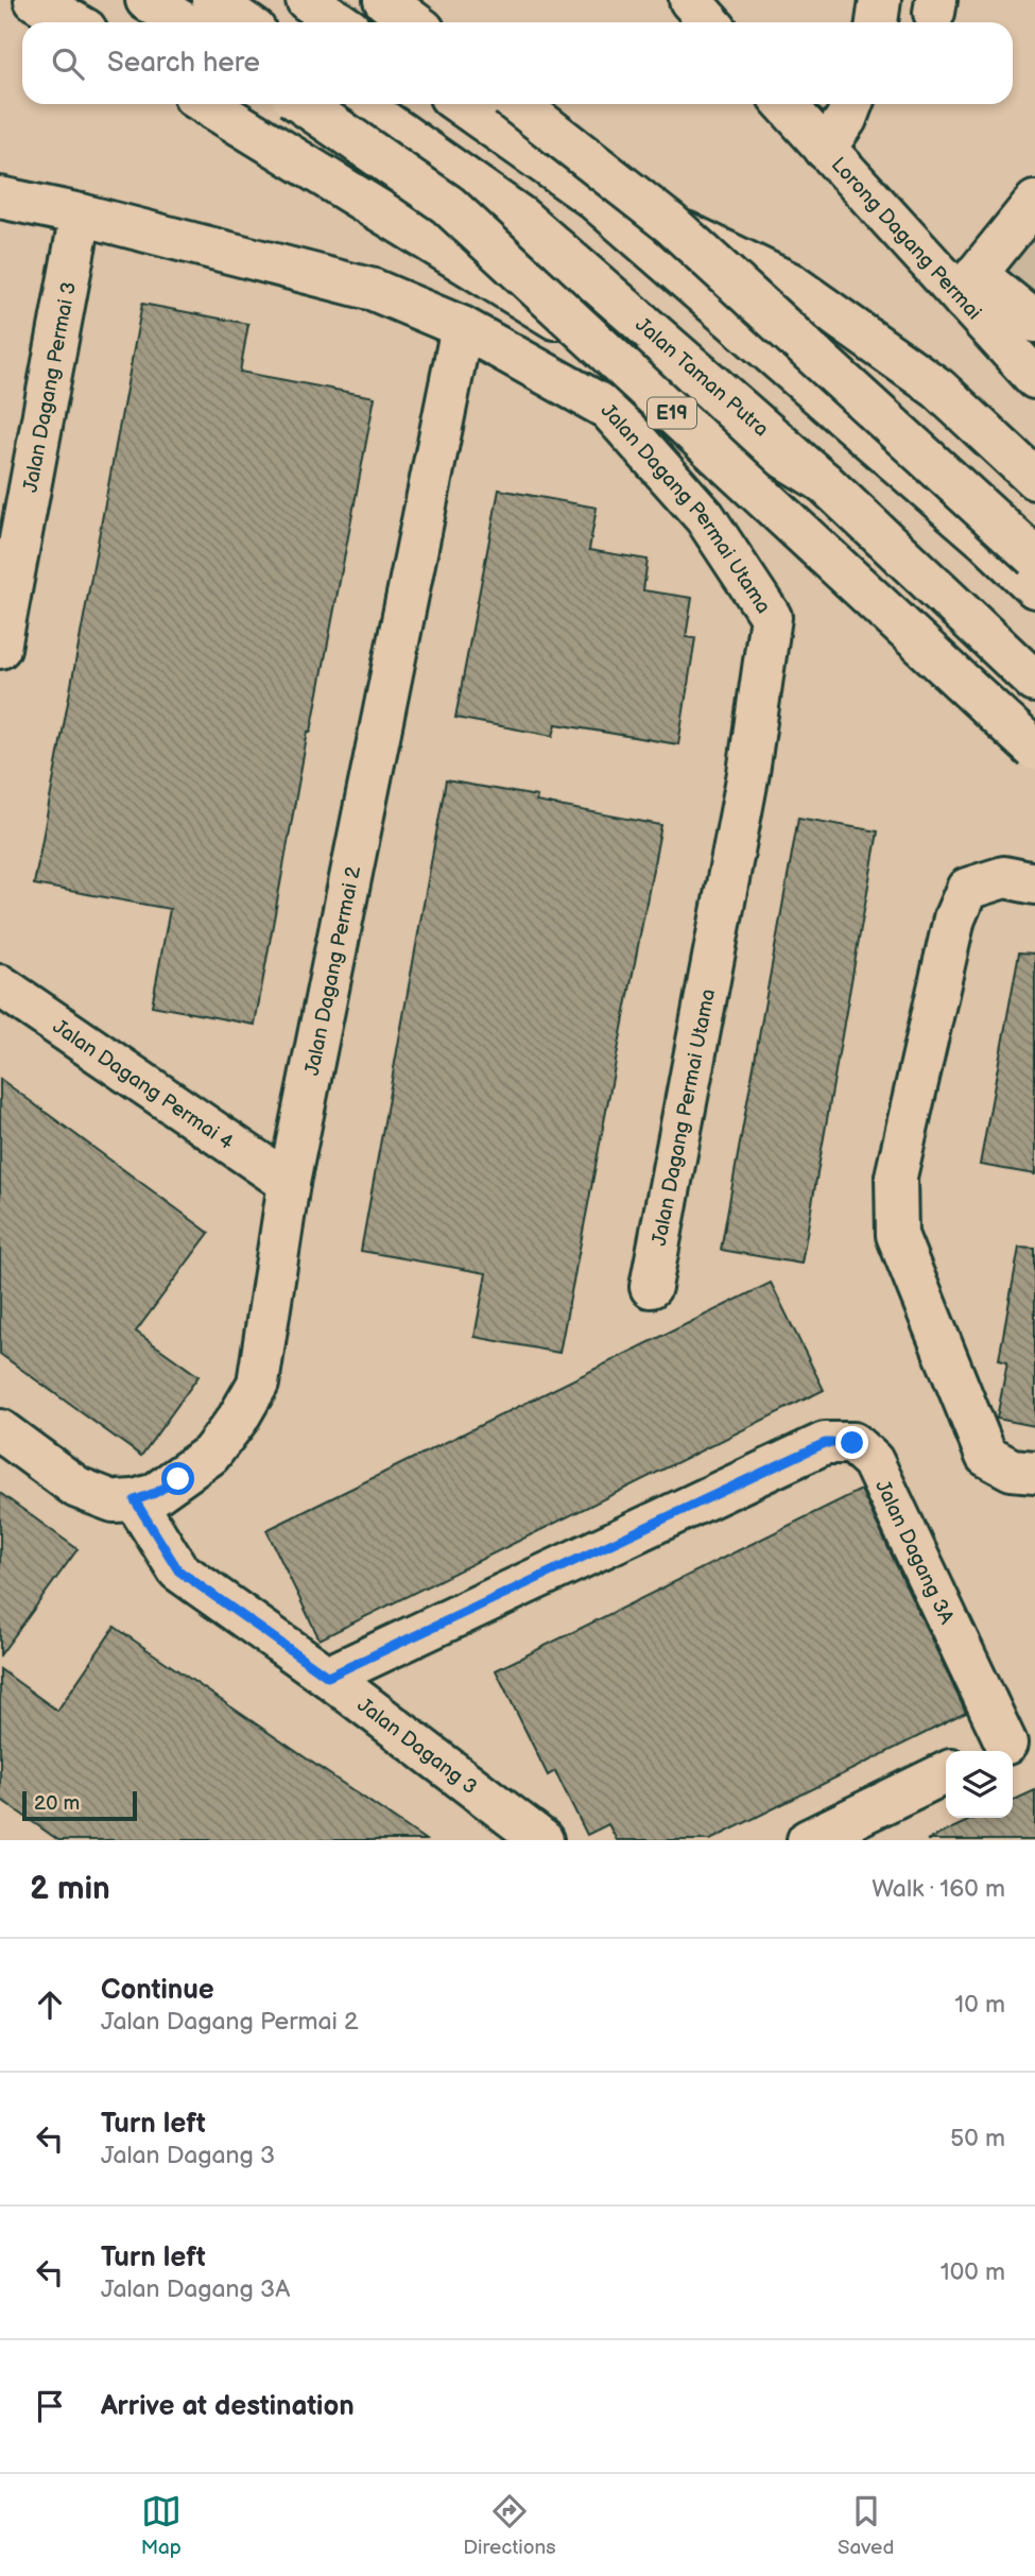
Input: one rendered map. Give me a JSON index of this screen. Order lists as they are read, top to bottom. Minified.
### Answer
{"streets":{"main road":["Lorong Dagang Permai","Jalan Taman Putra","Jalan Dagang Permai 3","E19","Jalan Dagang Permai Utama","Jalan Dagang Permai 2","Jalan Dagang Permai 4","Jalan Dagang 3A","Jalan Dagang 3"]},"crossings":[["Jalan Dagang Permai 3","Jalan Dagang Permai Utama"],["Jalan Dagang Permai Utama","Jalan Dagang Permai 2"],["Jalan Dagang Permai 2","Jalan Dagang Permai 4"],["Jalan Dagang Permai 2","Jalan Dagang 3"],["Jalan Dagang 3A","Jalan Dagang 3"]],"scale_bar":"20 m","page":{"search":"Search here","scale":"20 m","heading":["2 min","Walk · 160 m"],"list":[["Continue","Jalan Dagang Permai 2","10 m"],["Turn left","Jalan Dagang 3","50 m"],["Turn left","Jalan Dagang 3A","100 m"],"Arrive at destination"],"nav":["Map","Directions","Saved"]}}
